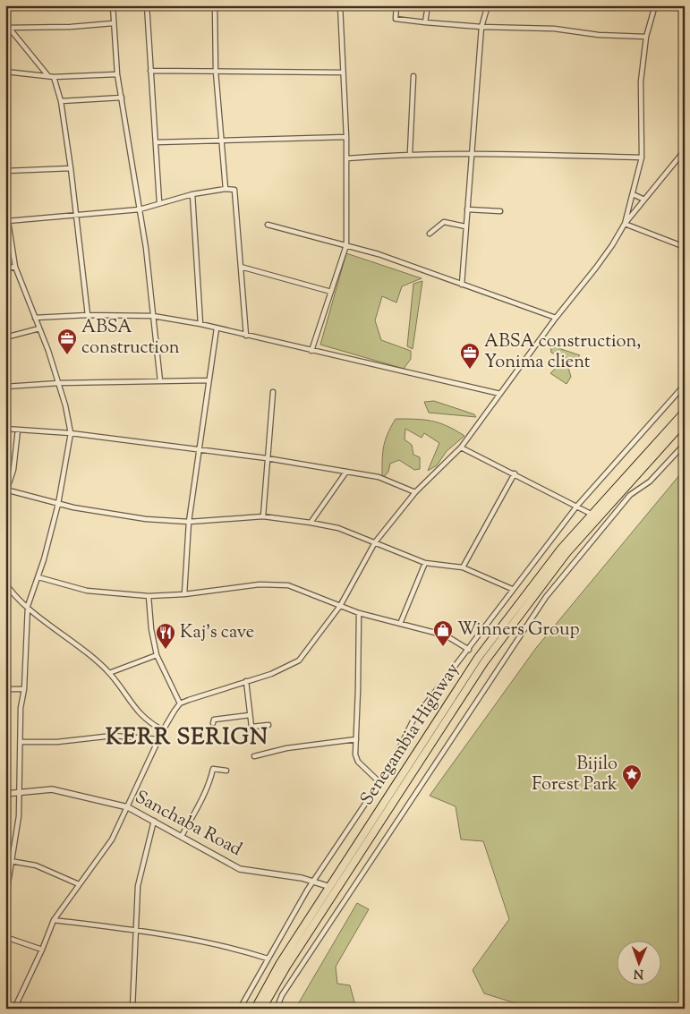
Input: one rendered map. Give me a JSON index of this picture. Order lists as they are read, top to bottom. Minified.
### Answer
{"streets":{"main road":["Senegambia Highway"],"street":["Sanchaba Road"]},"crossings":[["Senegambia Highway","Sanchaba Road"]],"districts":["KERR SERIGN"],"places":{"office":["ABSA construction","ABSA construction, Yonima client"],"shop":["Winners Group"],"restaurant":["Kaj's cave"],"place":["Bijilo Forest Park"]},"north":"bottom"}
